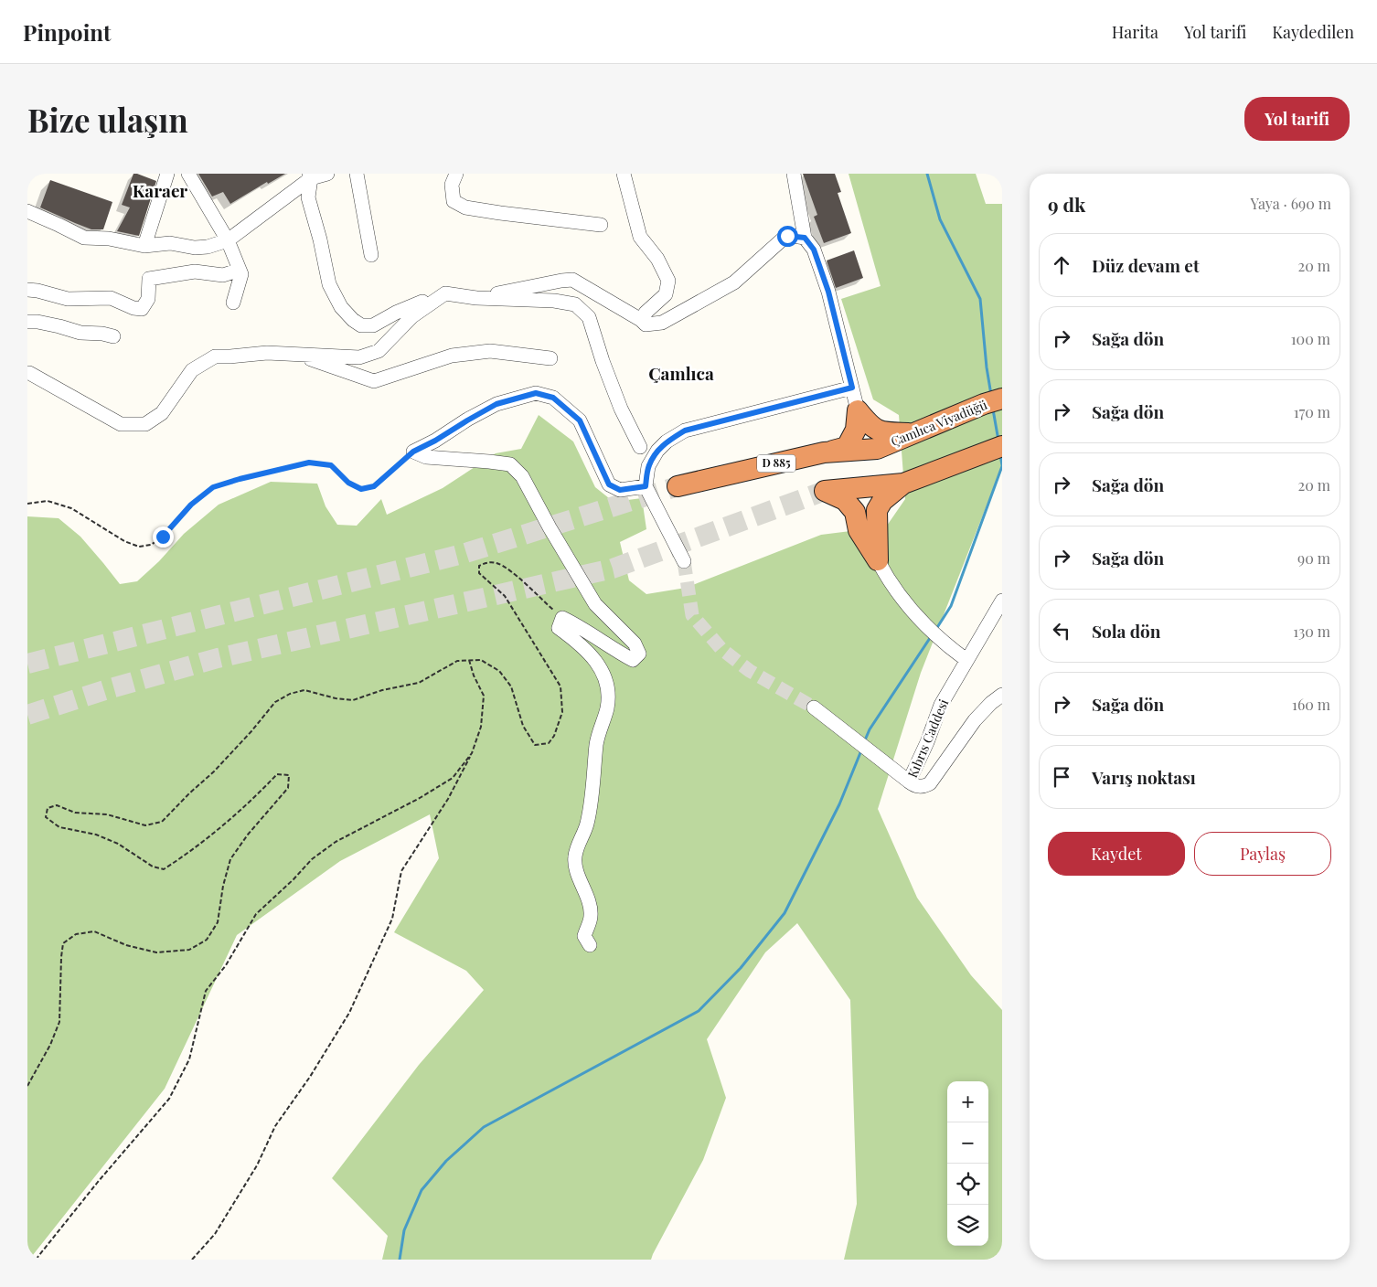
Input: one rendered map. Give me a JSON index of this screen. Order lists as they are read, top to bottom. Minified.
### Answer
{"streets":{"highway":["Çamlıca Viyadüğü","D 885"],"street":["Kıbrıs Caddesi"]},"crossings":[["Çamlıca Viyadüğü","D 885"]],"districts":["Karaer","Çamlıca"],"page":{"header":"Pinpoint","nav":["Harita","Yol tarifi","Kaydedilen"],"buttons":["Yol tarifi",["Kaydet","Paylaş"]],"title":"Bize ulaşın","heading":["9 dk","Yaya · 690 m"],"list":[["Düz devam et","20 m"],["Sağa dön","100 m"],["Sağa dön","170 m"],["Sağa dön","20 m"],["Sağa dön","90 m"],["Sola dön","130 m"],["Sağa dön","160 m"],"Varış noktası"],"map_buttons":["+","−"]}}
